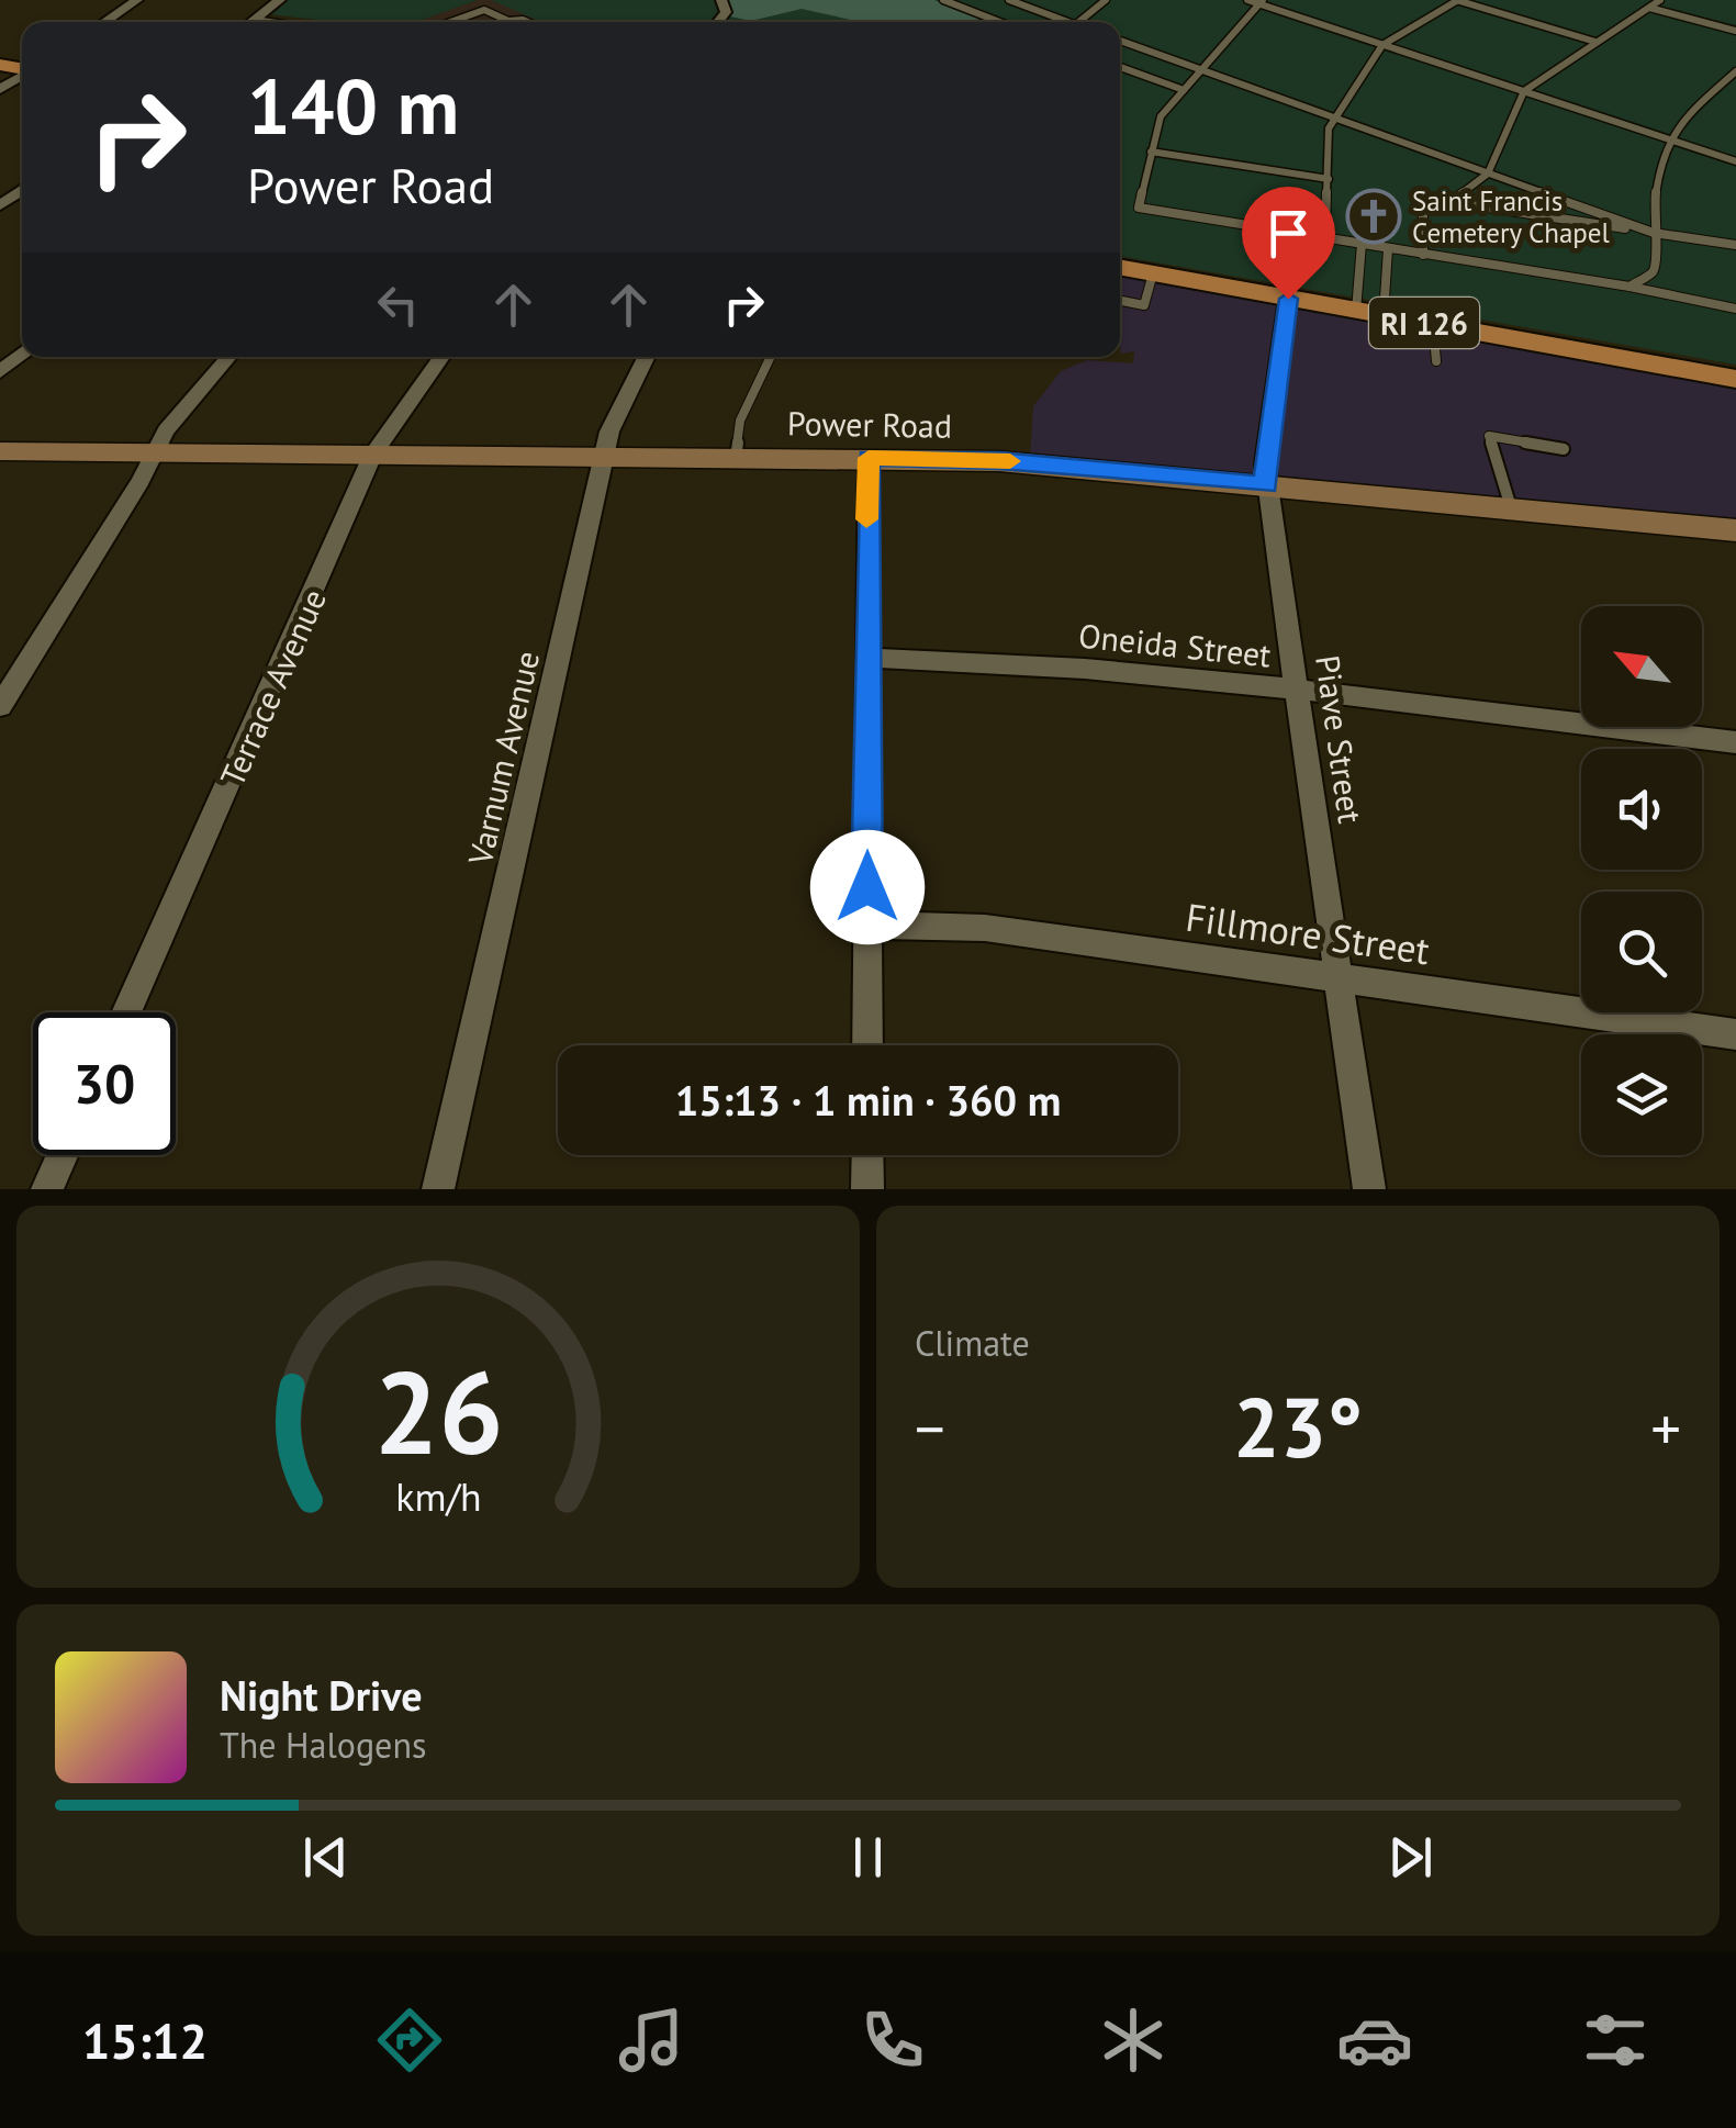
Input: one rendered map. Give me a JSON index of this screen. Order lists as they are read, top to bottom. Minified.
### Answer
{"streets":{"main road":["RI 126","Power Road"],"street":["Oneida Street","Terrace Avenue","Piave Street","Varnum Avenue","Fillmore Street"]},"crossings":[["RI 126","Piave Street"],["Power Road","Terrace Avenue"],["Power Road","Piave Street"],["Power Road","Varnum Avenue"],["Oneida Street","Piave Street"],["Piave Street","Fillmore Street"]],"places":{"church":["Saint Francis Cemetery Chapel"]},"north":"top left","page":{"turn":["140 m","Power Road"],"limit":"30","trip":"15:13 · 1 min · 360 m","tile":"Climate","heat":["−","23°","+"],"song":["Night Drive","The Halogens"],"tabs":"15:12","gauge":["26","km/h"]}}
